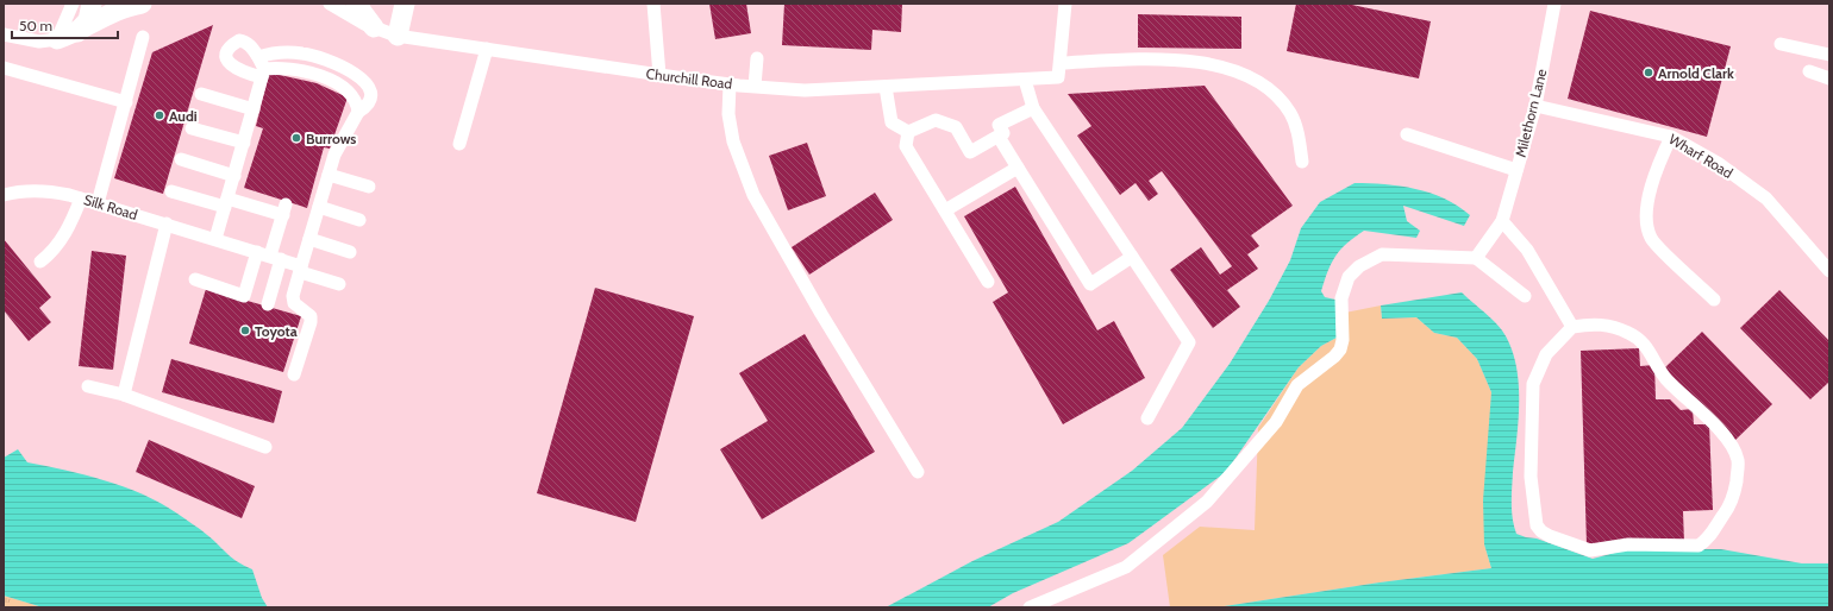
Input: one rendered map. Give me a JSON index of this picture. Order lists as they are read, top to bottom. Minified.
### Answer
{"streets":{"street":["Churchill Road","Milethorn Lane","Wharf Road","Silk Road"]},"crossings":[["Milethorn Lane","Wharf Road"]],"places":["Arnold Clark","Audi","Burrows","Toyota"],"scale_bar":"50 m"}
